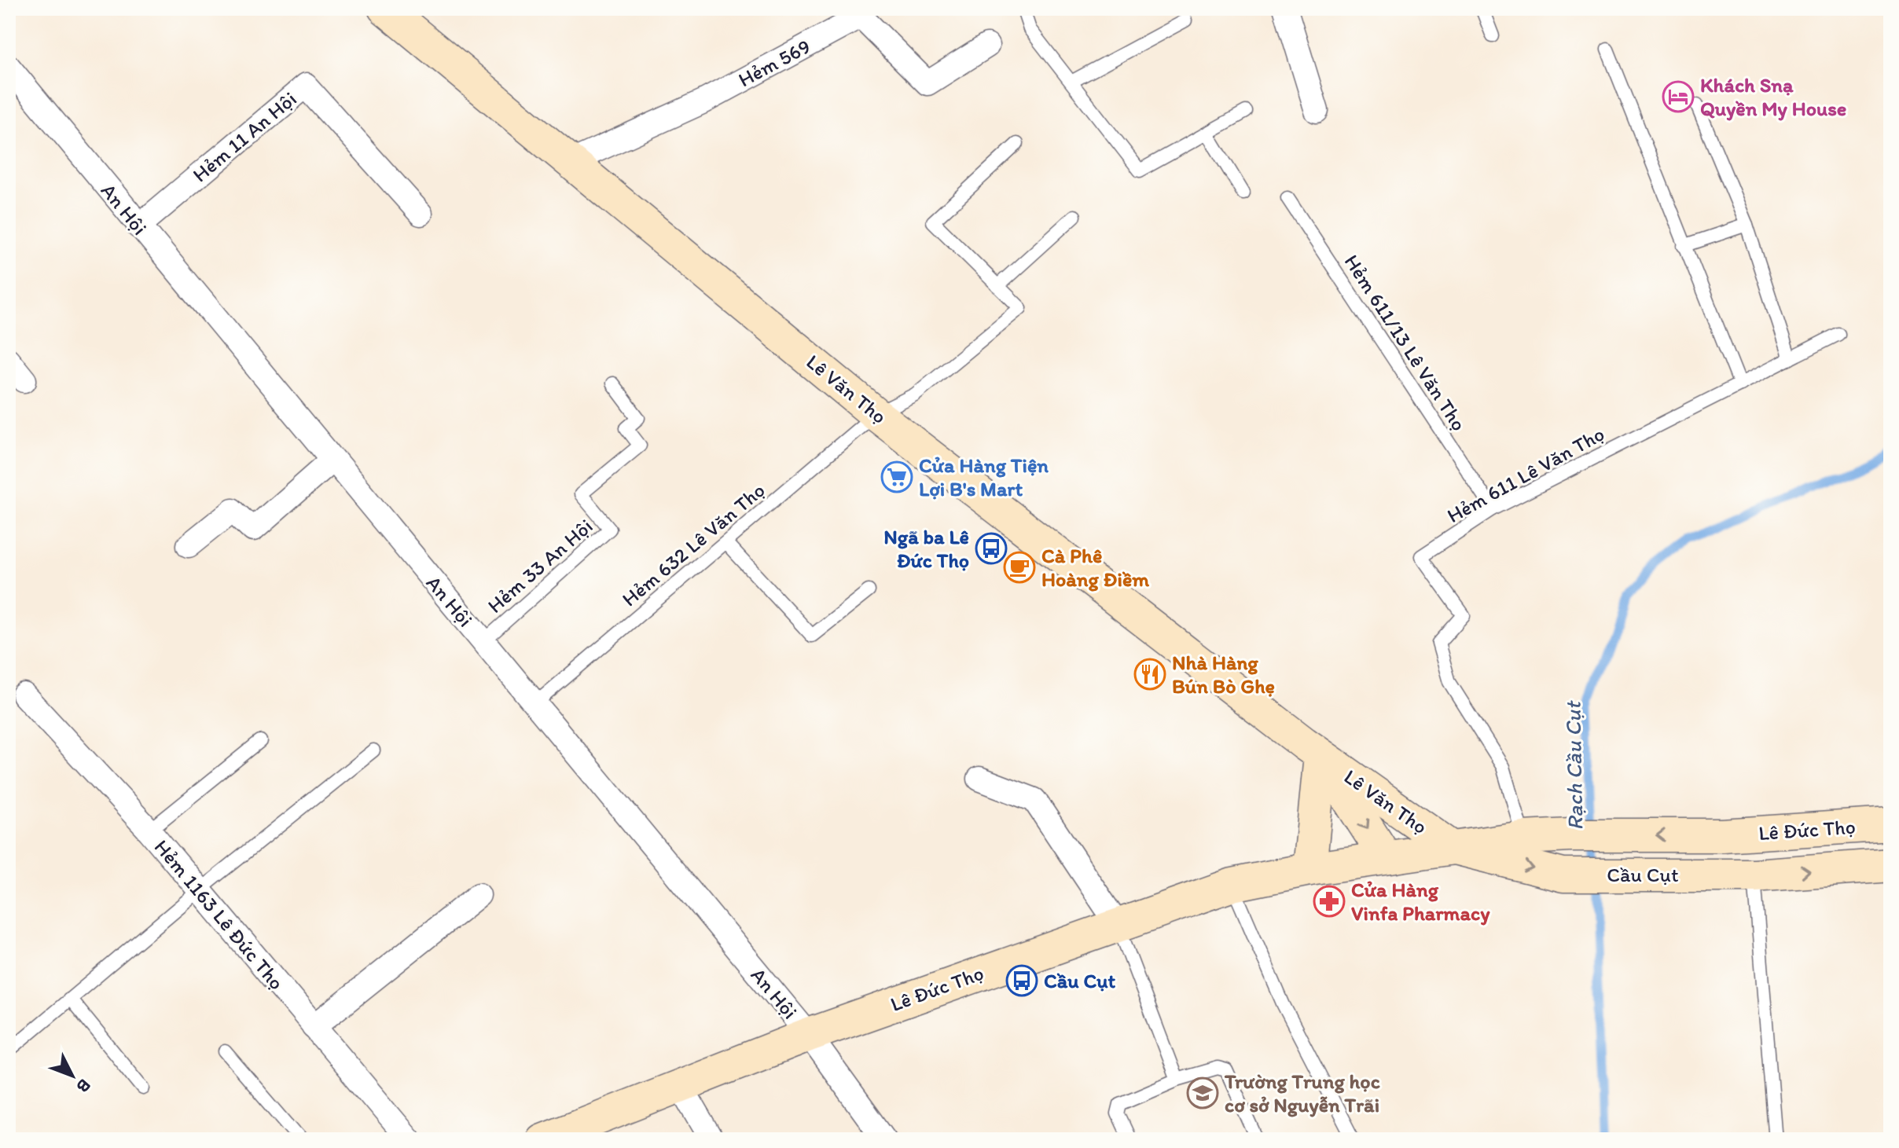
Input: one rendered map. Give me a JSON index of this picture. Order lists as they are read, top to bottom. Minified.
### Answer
{"streets":{"main road":["Lê Văn Thọ","Lê Đức Thọ","Cầu Cụt"],"street":["Hẻm 569","Hẻm 11 An Hội","An Hội","Hẻm 1163 Lê Đức Thọ"],"lane":["Hẻm 611/13 Lê Văn Thọ","Hẻm 611 Lê Văn Thọ","Hẻm 632 Lê Văn Thọ","Hẻm 33 An Hội"]},"crossings":[["Hẻm 569","Lê Văn Thọ"],["Hẻm 11 An Hội","An Hội"],["An Hội","Hẻm 632 Lê Văn Thọ"],["An Hội","Hẻm 33 An Hội"],["An Hội","Lê Đức Thọ"],["Hẻm 611/13 Lê Văn Thọ","Hẻm 611 Lê Văn Thọ"],["Lê Văn Thọ","Hẻm 632 Lê Văn Thọ"],["Lê Văn Thọ","Lê Đức Thọ"],["Hẻm 611 Lê Văn Thọ","Lê Đức Thọ"],["Lê Đức Thọ","Cầu Cụt"]],"water":["Rạch Cầu Cụt"],"places":{"hotel":["Khách Snạ Quyền My House"],"supermarket":["Cửa Hàng Tiện Lợi B's Mart"],"bus stop":["Ngã ba Lê Đức Thọ","Cầu Cụt"],"cafe":["Cà Phê Hoàng Điềm"],"restaurant":["Nhà Hàng Bún Bò Ghẹ"],"pharmacy":["Cửa Hàng Vinfa Pharmacy"],"school or university":["Trường Trung học cơ sở Nguyễn Trãi"]},"north":"bottom right"}
